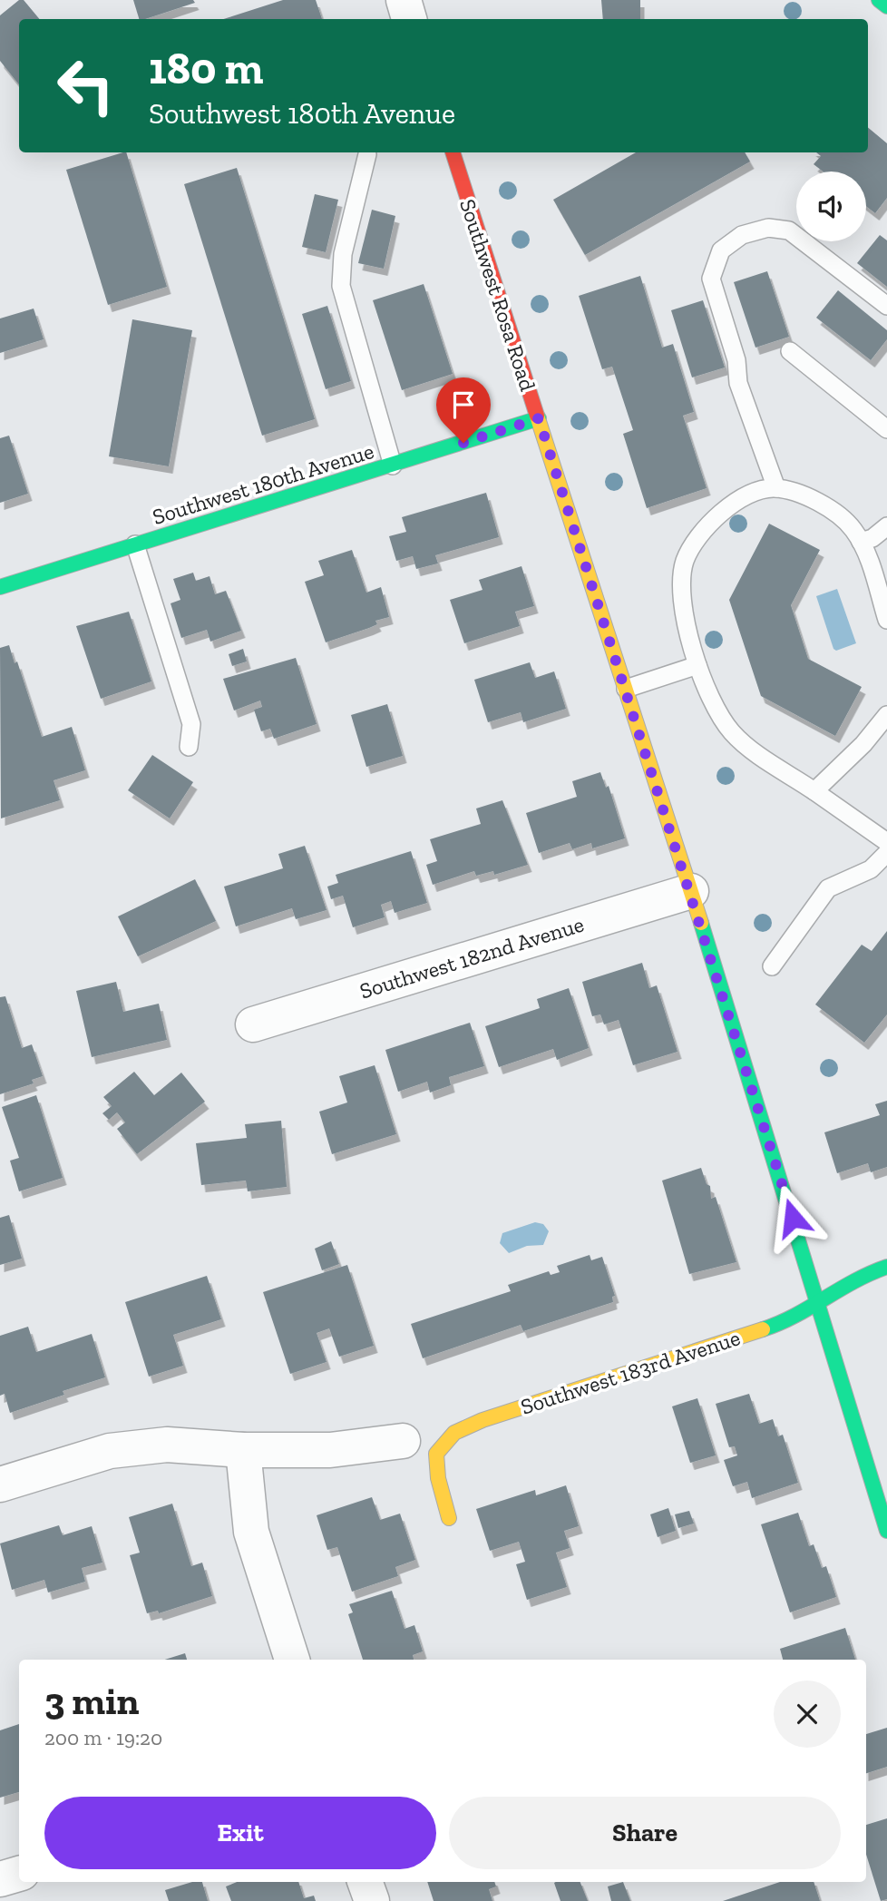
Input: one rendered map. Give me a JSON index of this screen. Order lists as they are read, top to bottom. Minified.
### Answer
{"streets":{"street":["Southwest Rosa Road","Southwest 180th Avenue","Southwest 182nd Avenue","Southwest 183rd Avenue"]},"crossings":[["Southwest Rosa Road","Southwest 180th Avenue"],["Southwest Rosa Road","Southwest 182nd Avenue"],["Southwest Rosa Road","Southwest 183rd Avenue"]],"page":{"turn":["180 m","Southwest 180th Avenue"],"heading":["3 min","200 m · 19:20"],"buttons":["Exit","Share"]}}
